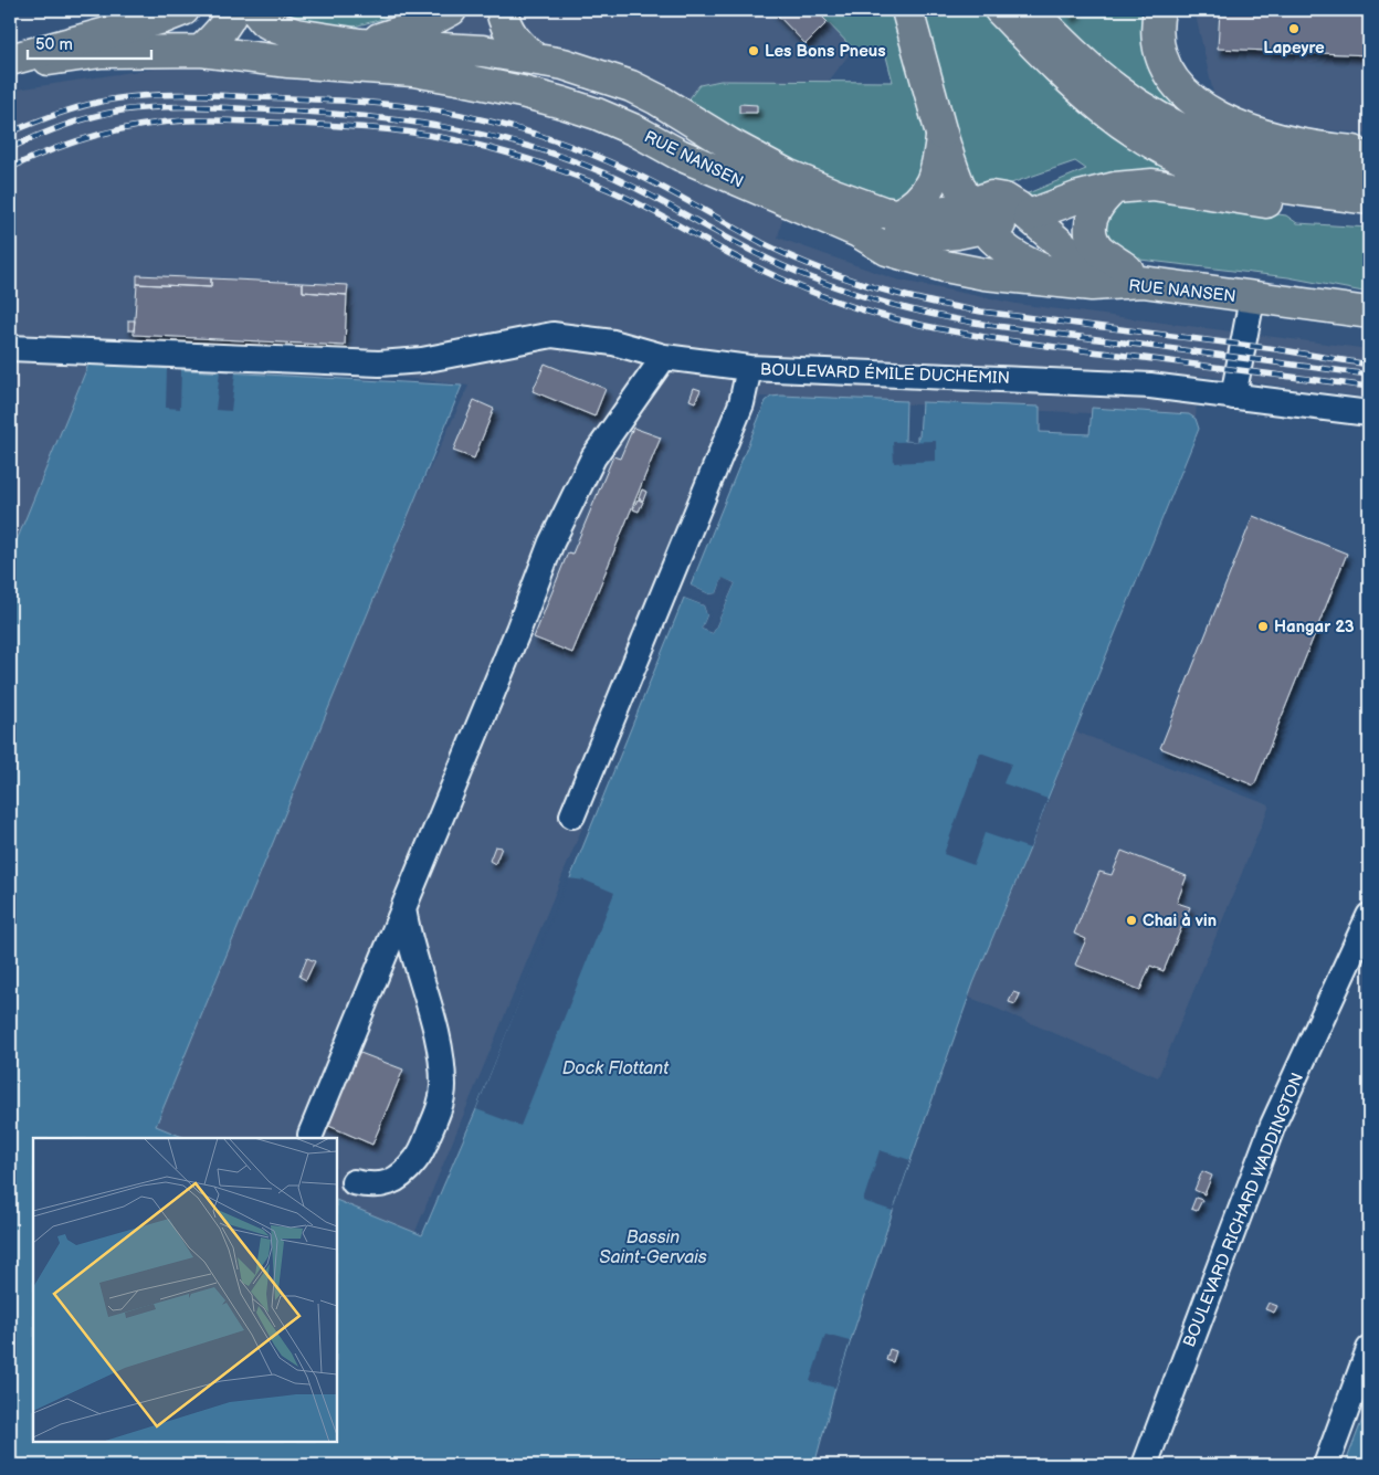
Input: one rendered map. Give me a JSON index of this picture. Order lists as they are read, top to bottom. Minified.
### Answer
{"streets":{"main road":["RUE NANSEN"],"street":["BOULEVARD ÉMILE DUCHEMIN","BOULEVARD RICHARD WADDINGTON"]},"water":["Dock Flottant","Bassin Saint-Gervais"],"places":["Lapeyre","Les Bons Pneus","Hangar 23","Chai à vin"],"scale_bar":"50 m"}
